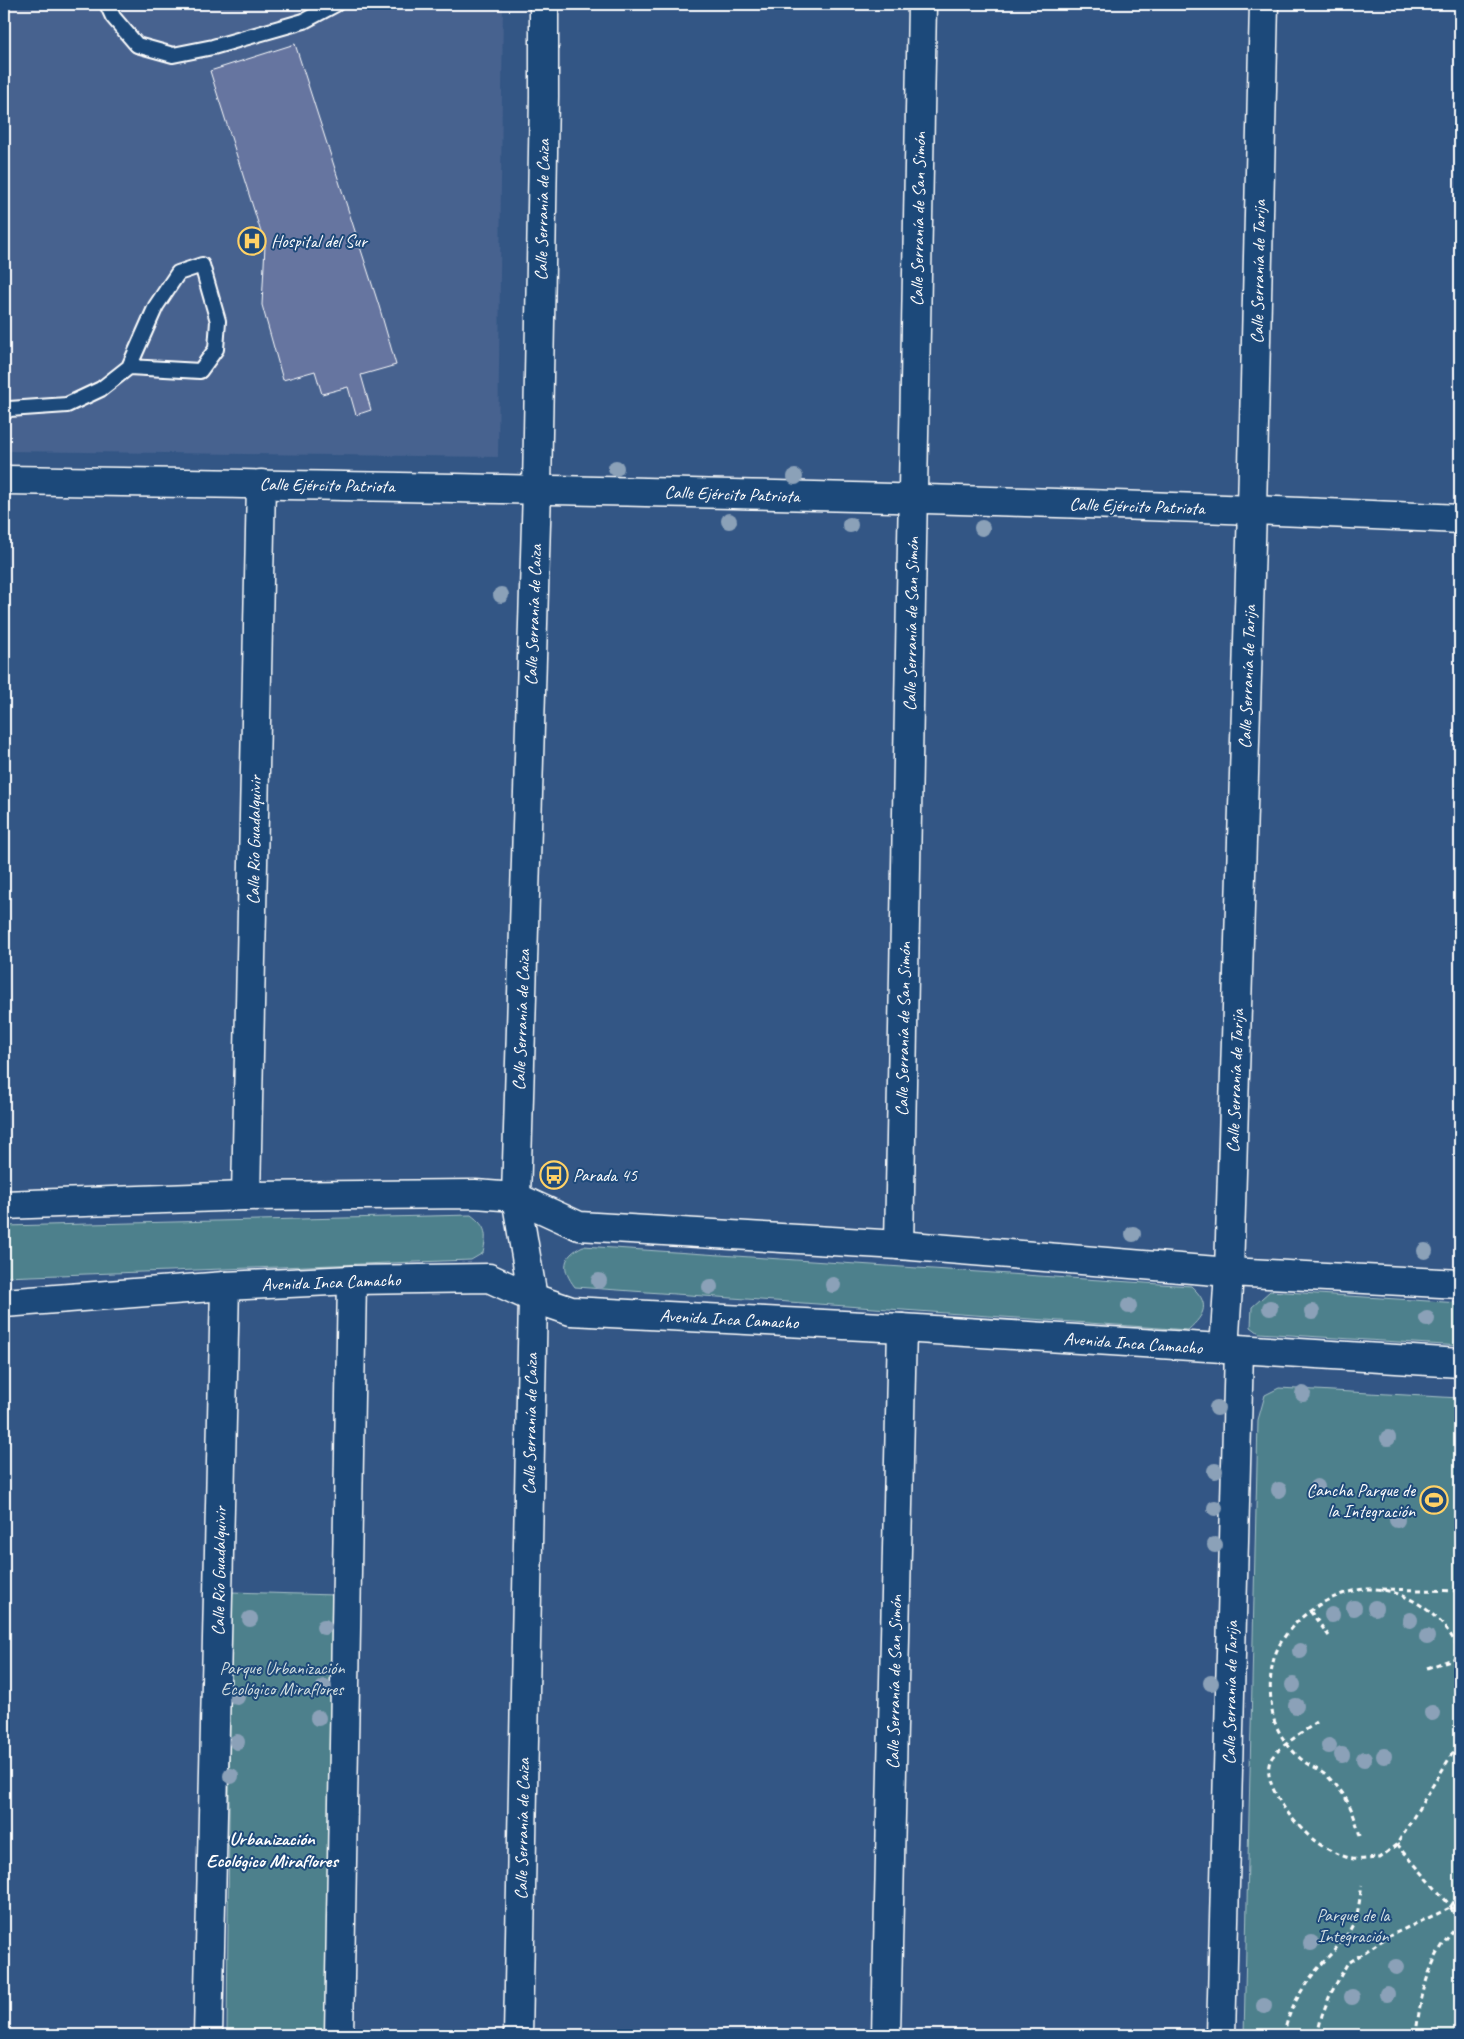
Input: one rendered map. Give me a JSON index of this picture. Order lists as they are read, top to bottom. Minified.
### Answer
{"streets":{"street":["Calle Serranía de Caiza","Calle Serranía de San Simón","Calle Serranía de Tarija","Calle Ejército Patriota","Calle Río Guadalquivir","Avenida Inca Camacho"]},"crossings":[["Calle Serranía de Caiza","Calle Ejército Patriota"],["Calle Serranía de Caiza","Avenida Inca Camacho"],["Calle Serranía de San Simón","Calle Ejército Patriota"],["Calle Serranía de San Simón","Avenida Inca Camacho"],["Calle Serranía de Tarija","Calle Ejército Patriota"],["Calle Serranía de Tarija","Avenida Inca Camacho"],["Calle Ejército Patriota","Calle Río Guadalquivir"],["Calle Río Guadalquivir","Avenida Inca Camacho"]],"districts":["Urbanización Ecológico Miraflores"],"parks":["Parque Urbanización Ecológico Miraflores","Parque de la Integración"],"places":{"hospital":["Hospital del Sur"],"bus stop":["Parada 45"],"sports":["Cancha Parque de la Integración"]}}
